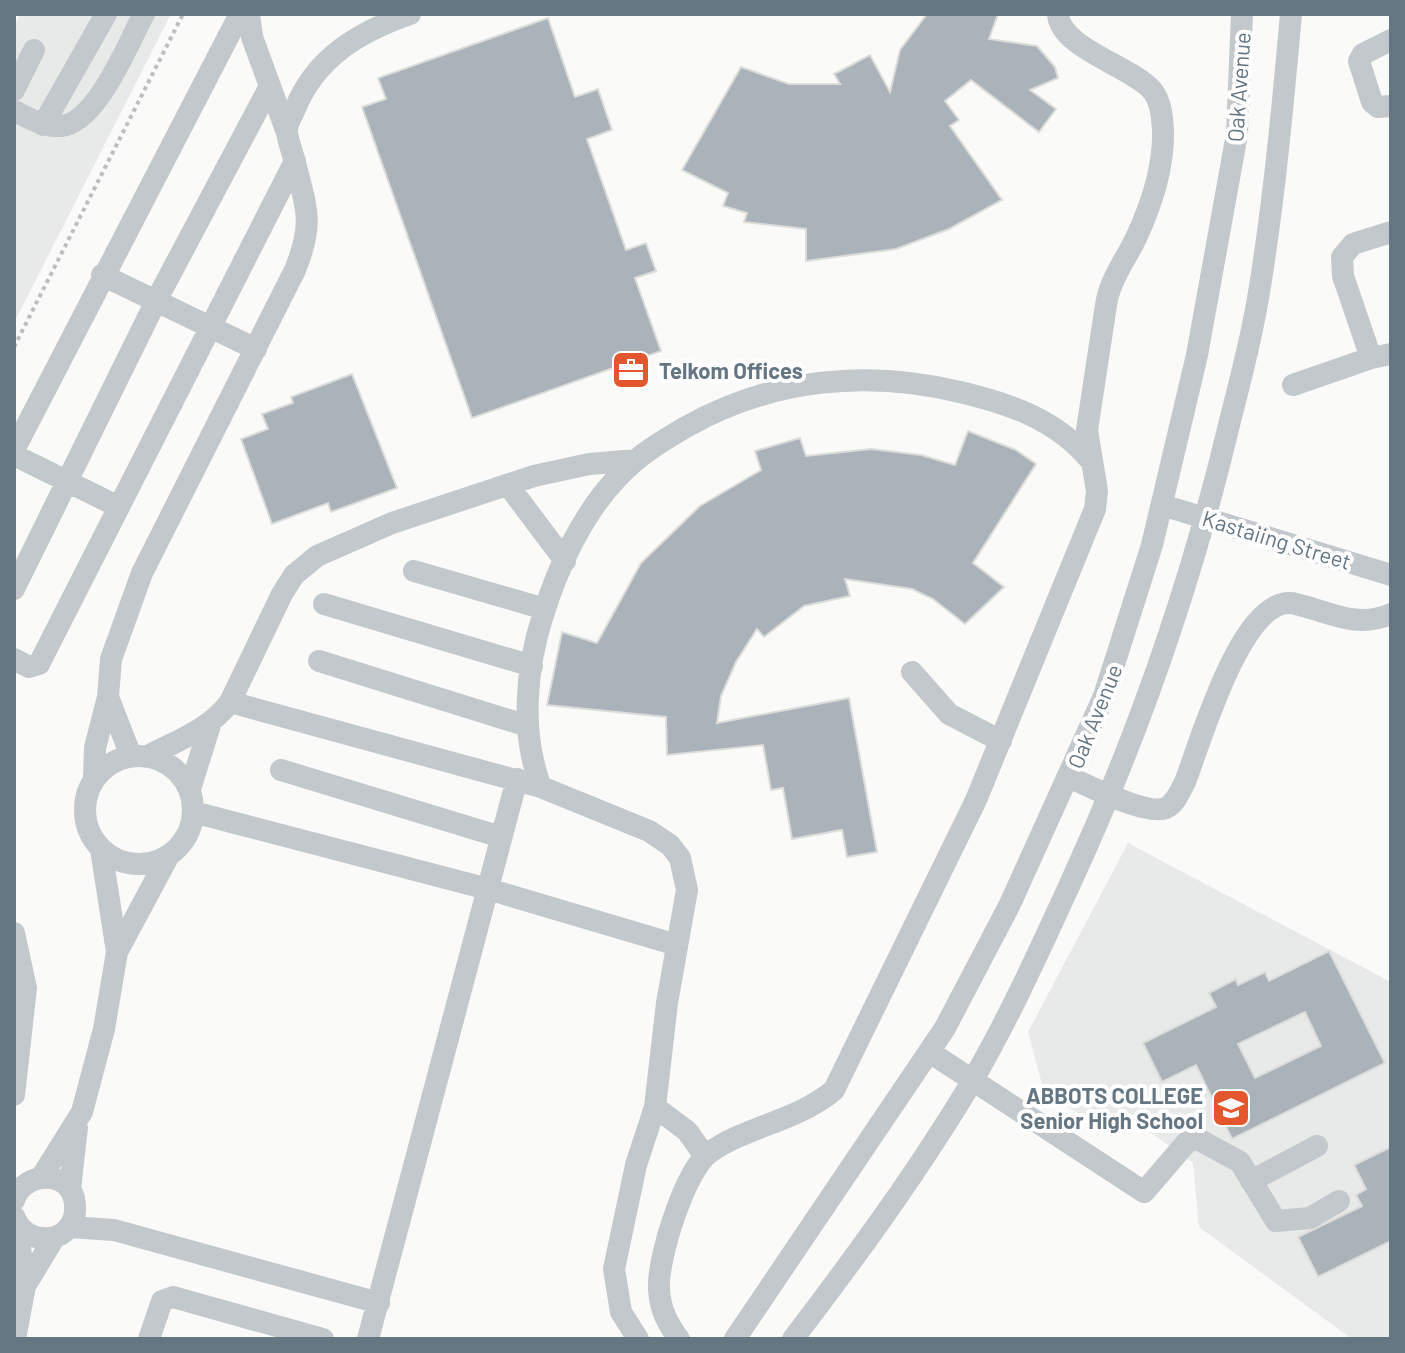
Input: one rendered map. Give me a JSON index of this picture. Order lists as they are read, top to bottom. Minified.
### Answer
{"streets":{"street":["Oak Avenue","Kastaiing Street"]},"crossings":[["Oak Avenue","Kastaiing Street"]],"places":{"office":["Telkom Offices"],"school or university":["ABBOTS COLLEGE Senior High School"]}}
